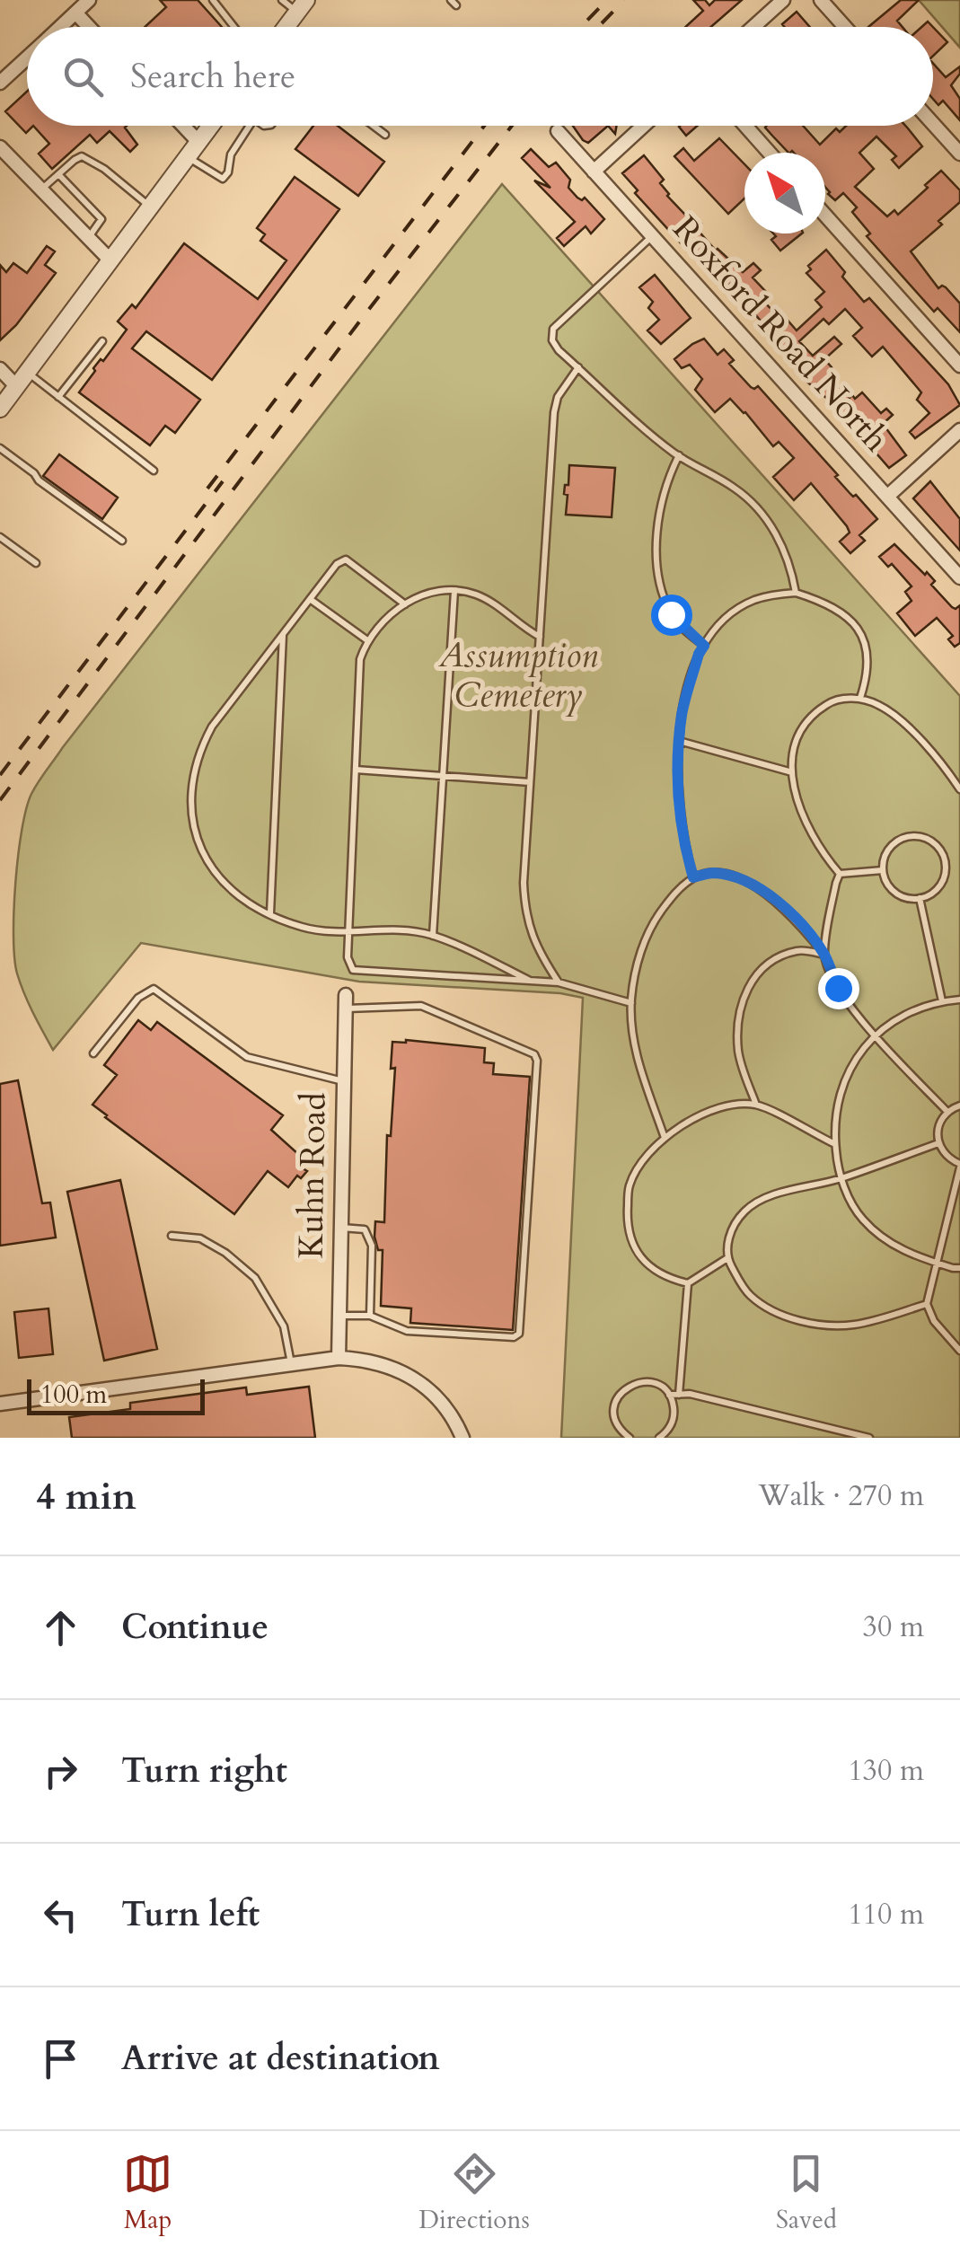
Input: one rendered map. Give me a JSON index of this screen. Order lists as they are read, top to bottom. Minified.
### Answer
{"streets":{"street":["Roxford Road North","Kuhn Road"]},"parks":["Assumption Cemetery"],"scale_bar":"100 m","north":"top left","page":{"search":"Search here","scale":"100 m","heading":["4 min","Walk · 270 m"],"list":[["Continue","30 m"],["Turn right","130 m"],["Turn left","110 m"],"Arrive at destination"],"nav":["Map","Directions","Saved"]}}
